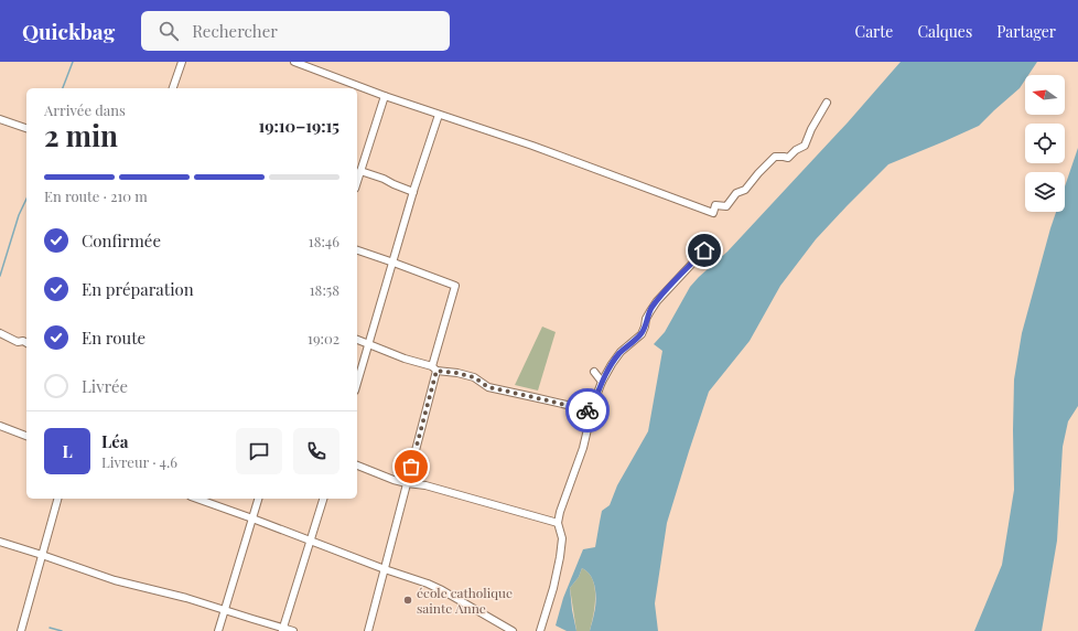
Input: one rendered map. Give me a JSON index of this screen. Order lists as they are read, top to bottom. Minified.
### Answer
{"places":["école catholique sainte Anne"],"north":"left","page":{"header":"Quickbag","search":"Rechercher","nav":["Carte","Calques","Partager"],"heading":["2 min","Arrivée dans","19:10–19:15"],"panel":["Léa","Livreur · 4.6"],"bar":"En route · 210 m","list":[["Confirmée","18:46"],["En préparation","18:58"],["En route","19:02"],"Livrée"],"round":"L"}}
